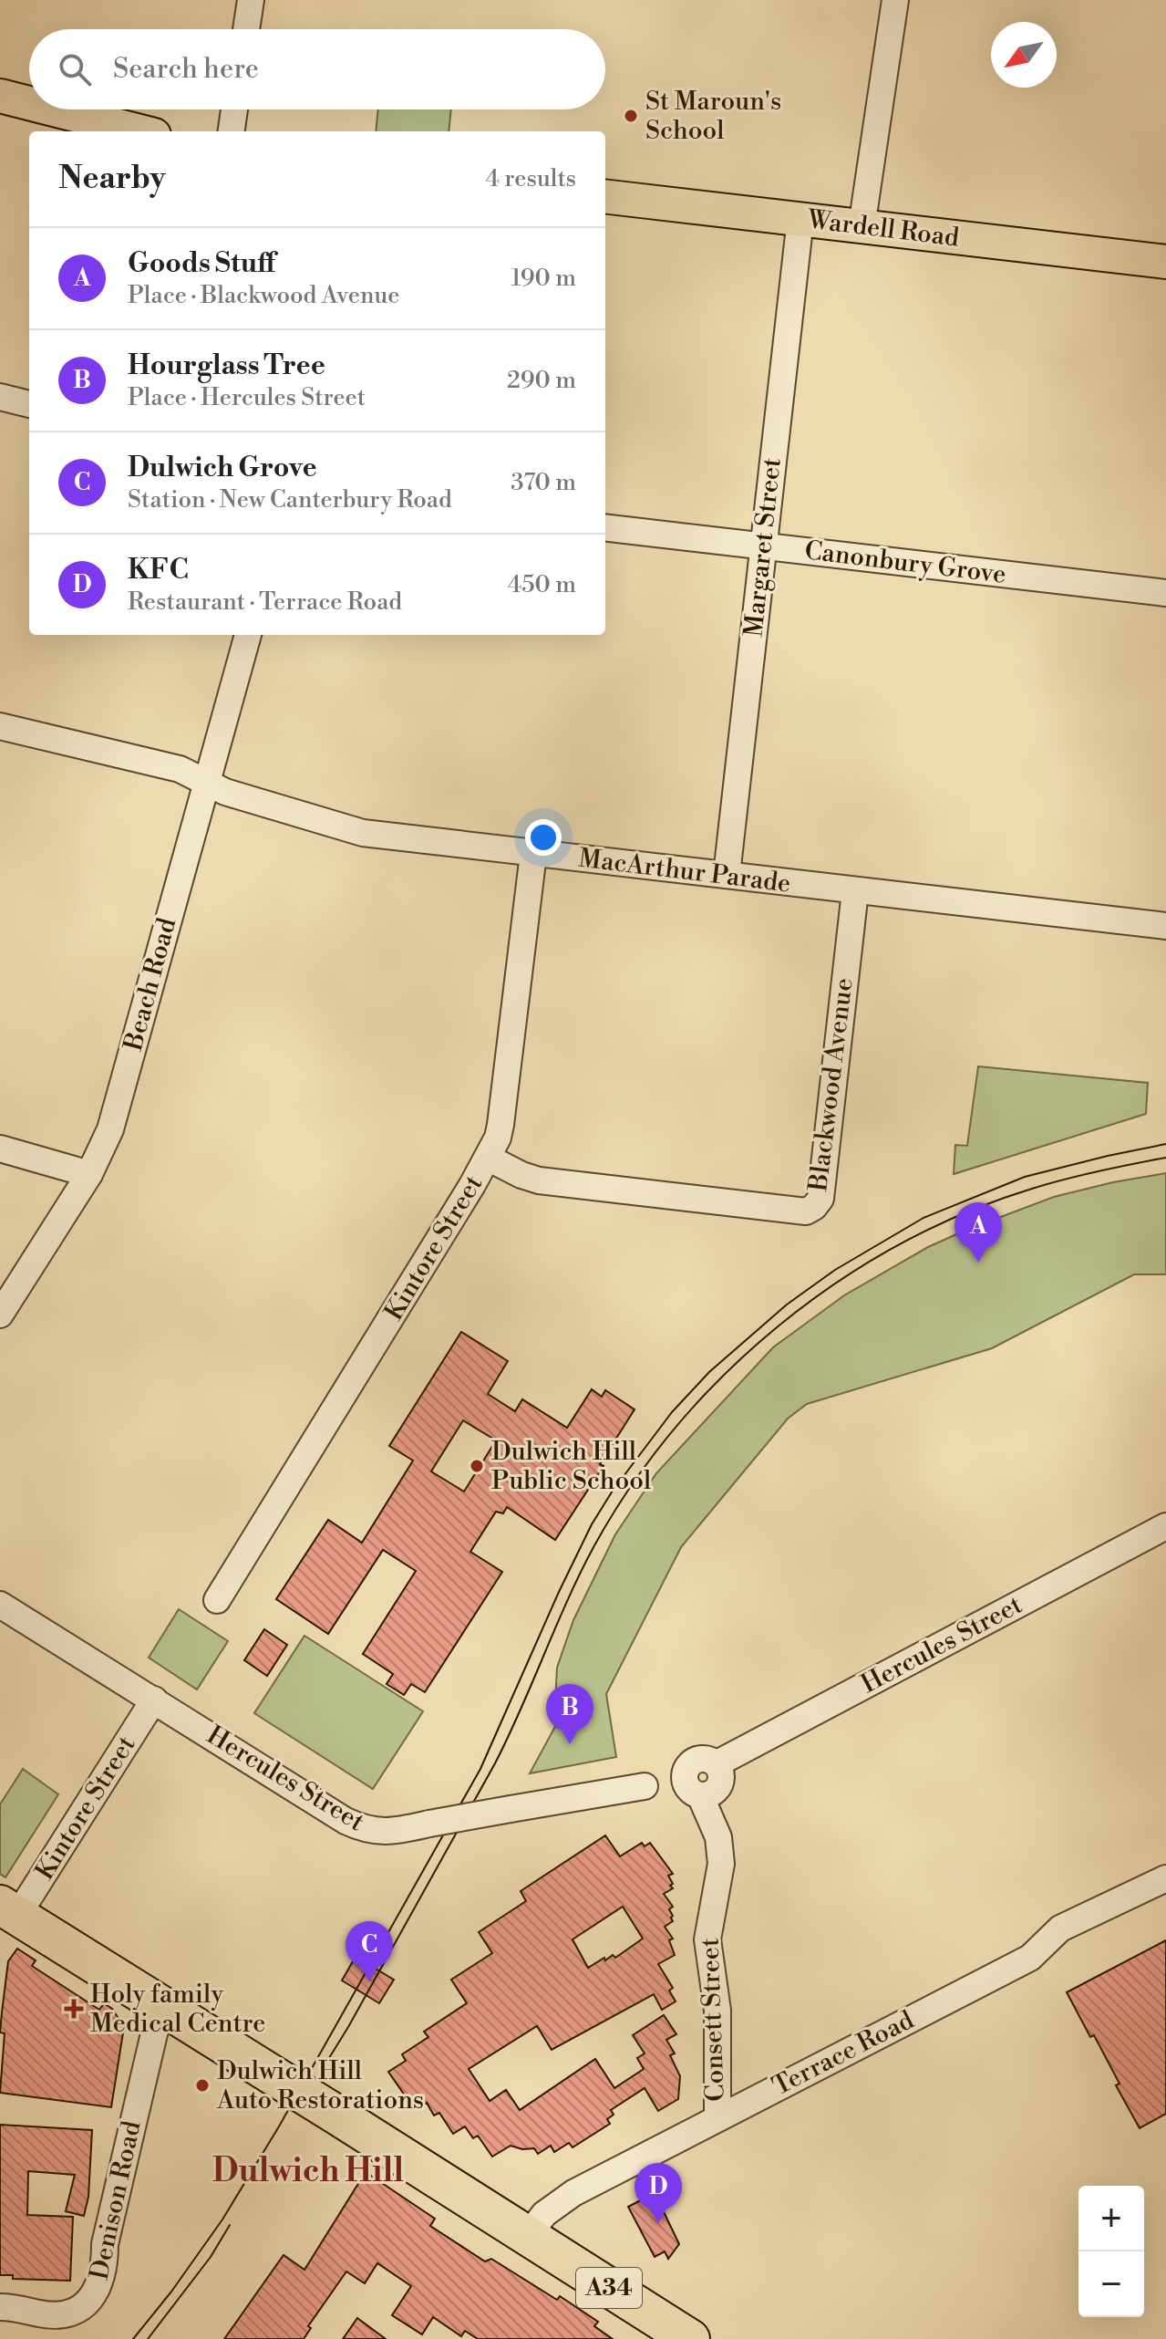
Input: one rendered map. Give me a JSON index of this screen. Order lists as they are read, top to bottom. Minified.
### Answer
{"streets":{"highway":["A34"],"main road":["Wardell Road"],"street":["Margaret Street","Canonbury Grove","MacArthur Parade","Beach Road","Blackwood Avenue","Kintore Street","Hercules Street","Consett Street","Terrace Road","Denison Road"]},"crossings":[["Wardell Road","Margaret Street"],["Margaret Street","Canonbury Grove"],["Margaret Street","MacArthur Parade"],["MacArthur Parade","Beach Road"],["MacArthur Parade","Blackwood Avenue"],["MacArthur Parade","Kintore Street"],["Blackwood Avenue","Kintore Street"],["Kintore Street","Hercules Street"],["Kintore Street","A34"],["Hercules Street","Consett Street"],["Consett Street","Terrace Road"],["Terrace Road","A34"],["Denison Road","A34"]],"districts":["Dulwich Hill"],"places":{"other":["St Maroun's School","Dulwich Hill Public School","Dulwich Hill Auto Restorations"],"health":["Holy family Medical Centre"]},"north":"bottom left","page":{"search":"Search here","heading":["Nearby","4 results"],"list":[{"mark":"A","name":"Goods Stuff","note":"Place · Blackwood Avenue","value":"190 m"},{"mark":"B","name":"Hourglass Tree","note":"Place · Hercules Street","value":"290 m"},{"mark":"C","name":"Dulwich Grove","note":"Station · New Canterbury Road","value":"370 m"},{"mark":"D","name":"KFC","note":"Restaurant · Terrace Road","value":"450 m"}],"pins":["A","B","C","D"],"map_buttons":["+","−"]}}
